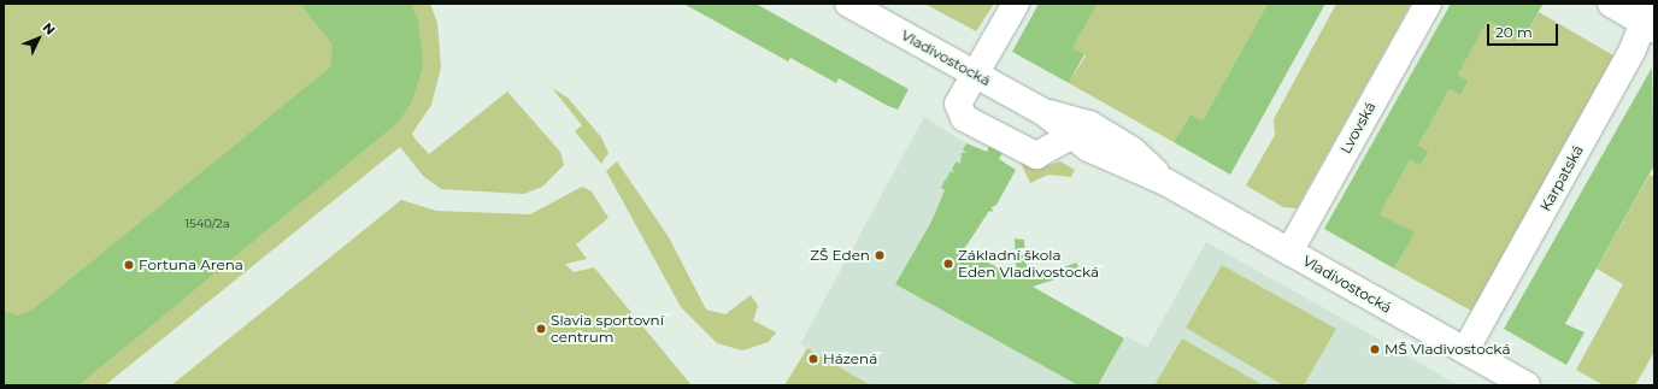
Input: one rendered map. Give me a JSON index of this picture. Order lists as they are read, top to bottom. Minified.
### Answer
{"streets":{"street":["Vladivostocká","Lvovská","Karpatská"]},"crossings":[["Vladivostocká","Lvovská"],["Vladivostocká","Karpatská"]],"places":["ZŠ Eden","Základní škola Eden Vladivostocká","Fortuna Arena","Slavia sportovní centrum","MŠ Vladivostocká","Házená"],"house_numbers":["1540/2a"],"scale_bar":"20 m","north":"top right"}
